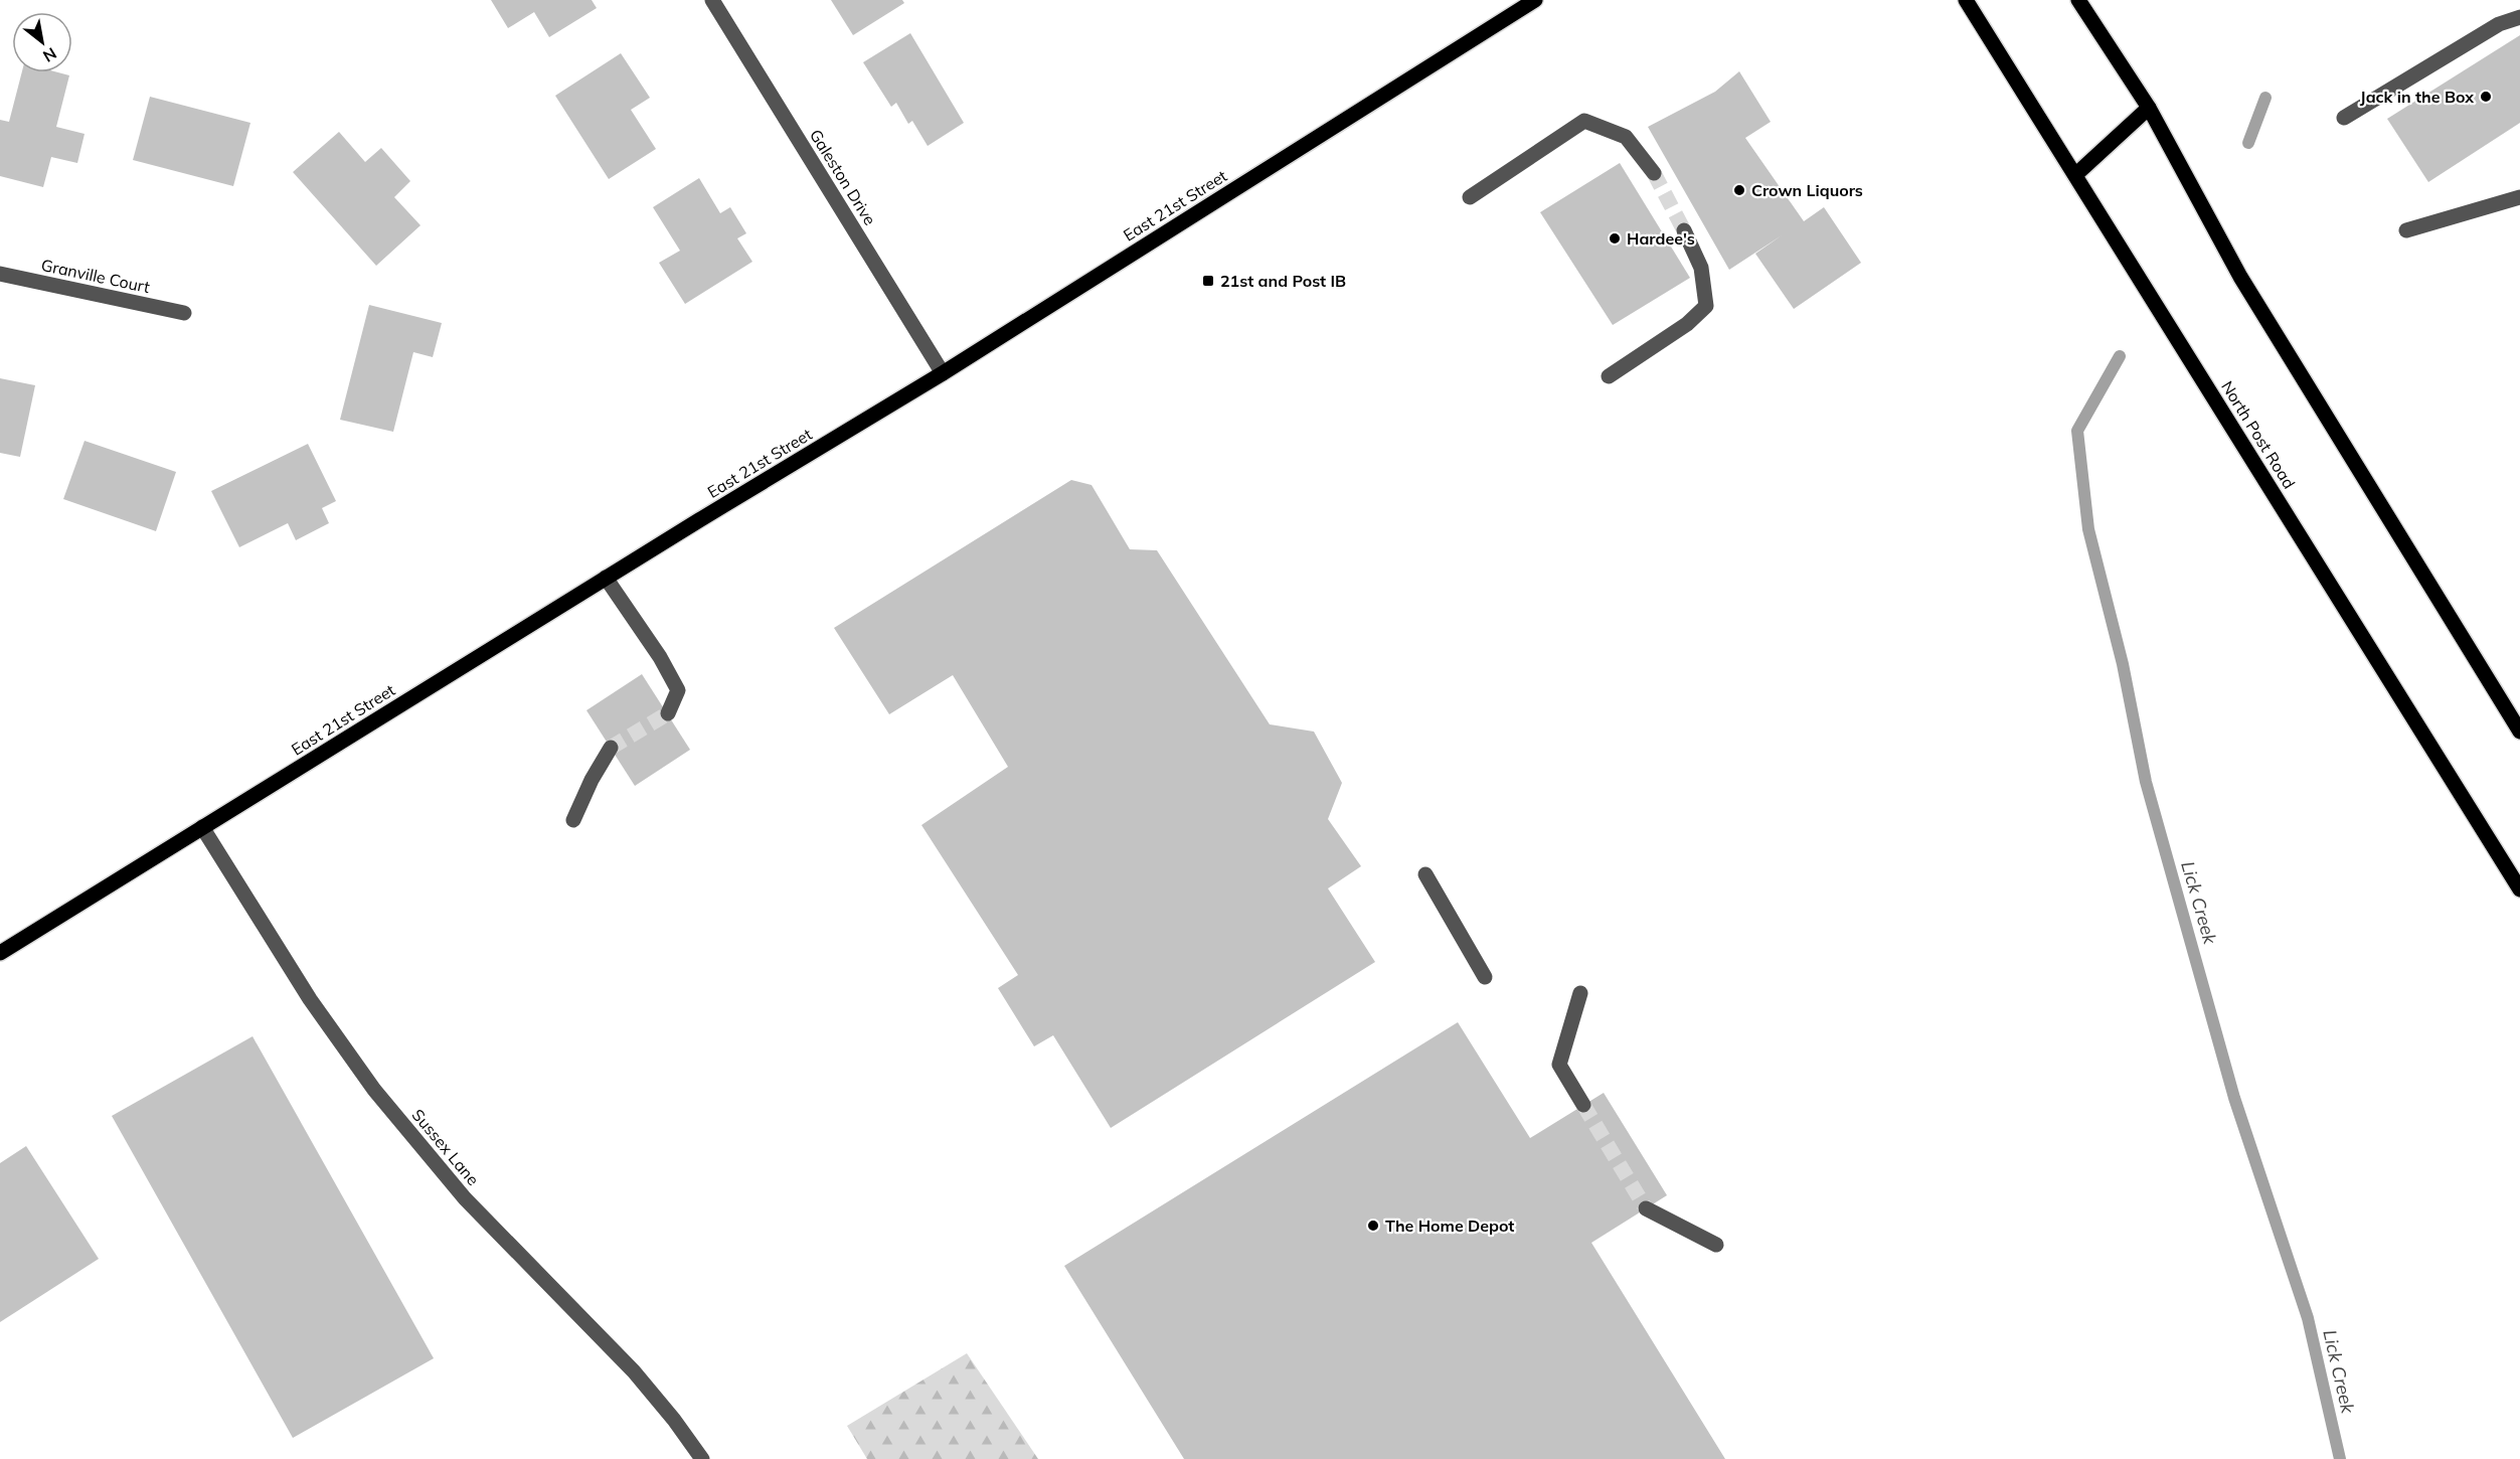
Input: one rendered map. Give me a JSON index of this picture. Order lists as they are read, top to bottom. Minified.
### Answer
{"streets":{"main road":["East 21st Street","North Post Road"],"street":["Galeston Drive","Granville Court","Sussex Lane"]},"crossings":[["Galeston Drive","East 21st Street"],["East 21st Street","Sussex Lane"]],"water":["Lick Creek"],"places":{"other":["Jack in the Box","Crown Liquors","Hardee's","The Home Depot"],"transit":["21st and Post IB"]},"north":"bottom right"}
